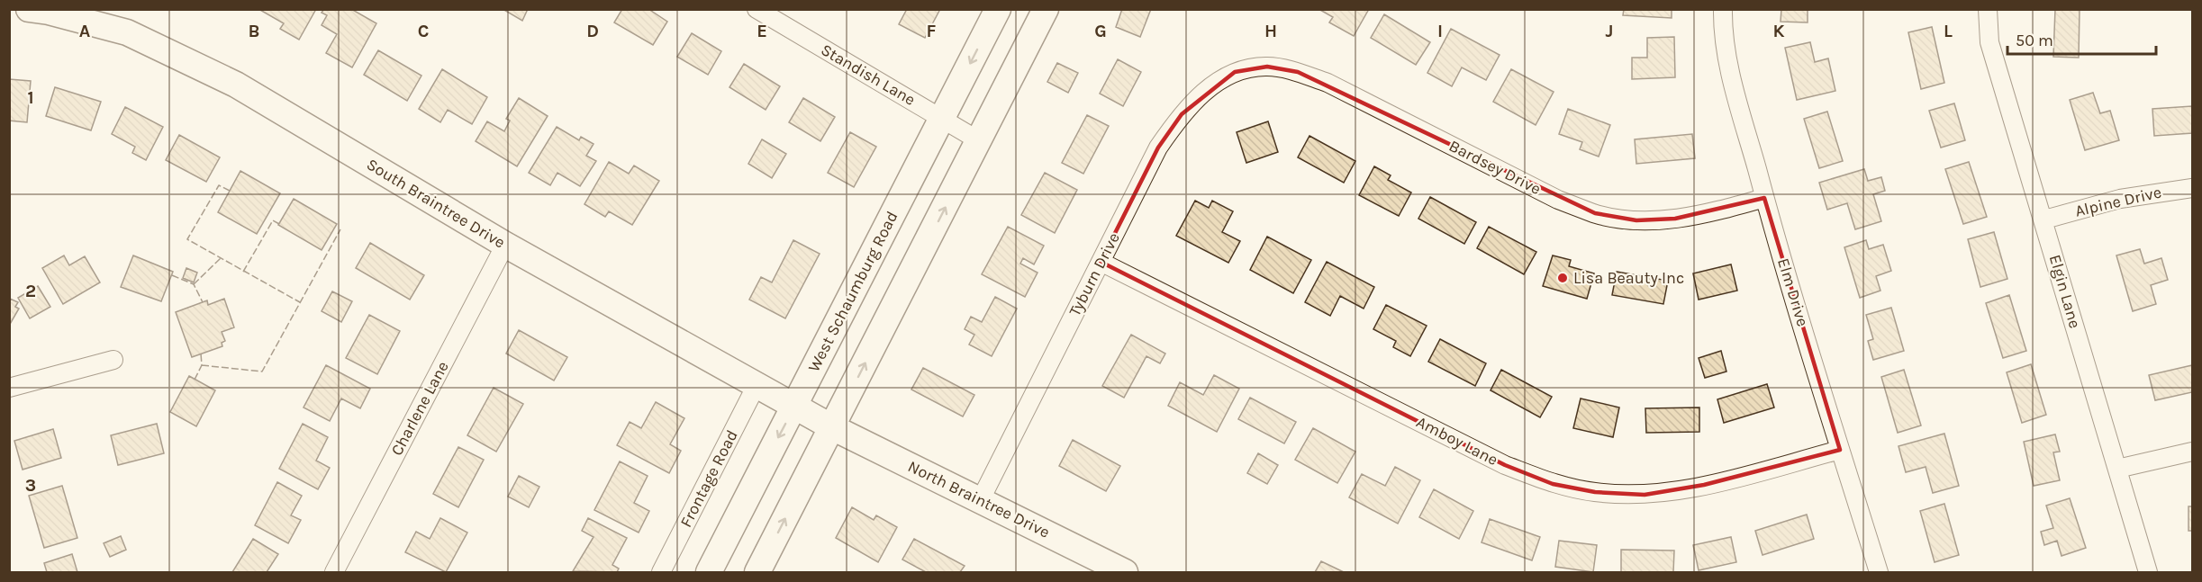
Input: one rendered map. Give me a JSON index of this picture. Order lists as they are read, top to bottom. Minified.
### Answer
{"streets":{"main road":["South Braintree Drive","West Schaumburg Road","North Braintree Drive"],"street":["Standish Lane","Bardsey Drive","Alpine Drive","Tyburn Drive","Elgin Lane","Elm Drive","Charlene Lane","Amboy Lane","Frontage Road"]},"crossings":[["Standish Lane","West Schaumburg Road"],["Bardsey Drive","Tyburn Drive"],["Bardsey Drive","Elm Drive"],["Alpine Drive","Elgin Lane"],["South Braintree Drive","West Schaumburg Road"],["South Braintree Drive","Charlene Lane"],["South Braintree Drive","Frontage Road"],["South Braintree Drive","North Braintree Drive"],["Tyburn Drive","Amboy Lane"],["Tyburn Drive","North Braintree Drive"],["Elm Drive","Amboy Lane"]],"places":["Lisa Beauty Inc"],"scale_bar":"50 m","grid":{"columns":["A","B","C","D","E","F","G","H","I","J","K","L"],"rows":["1","2","3"]}}
